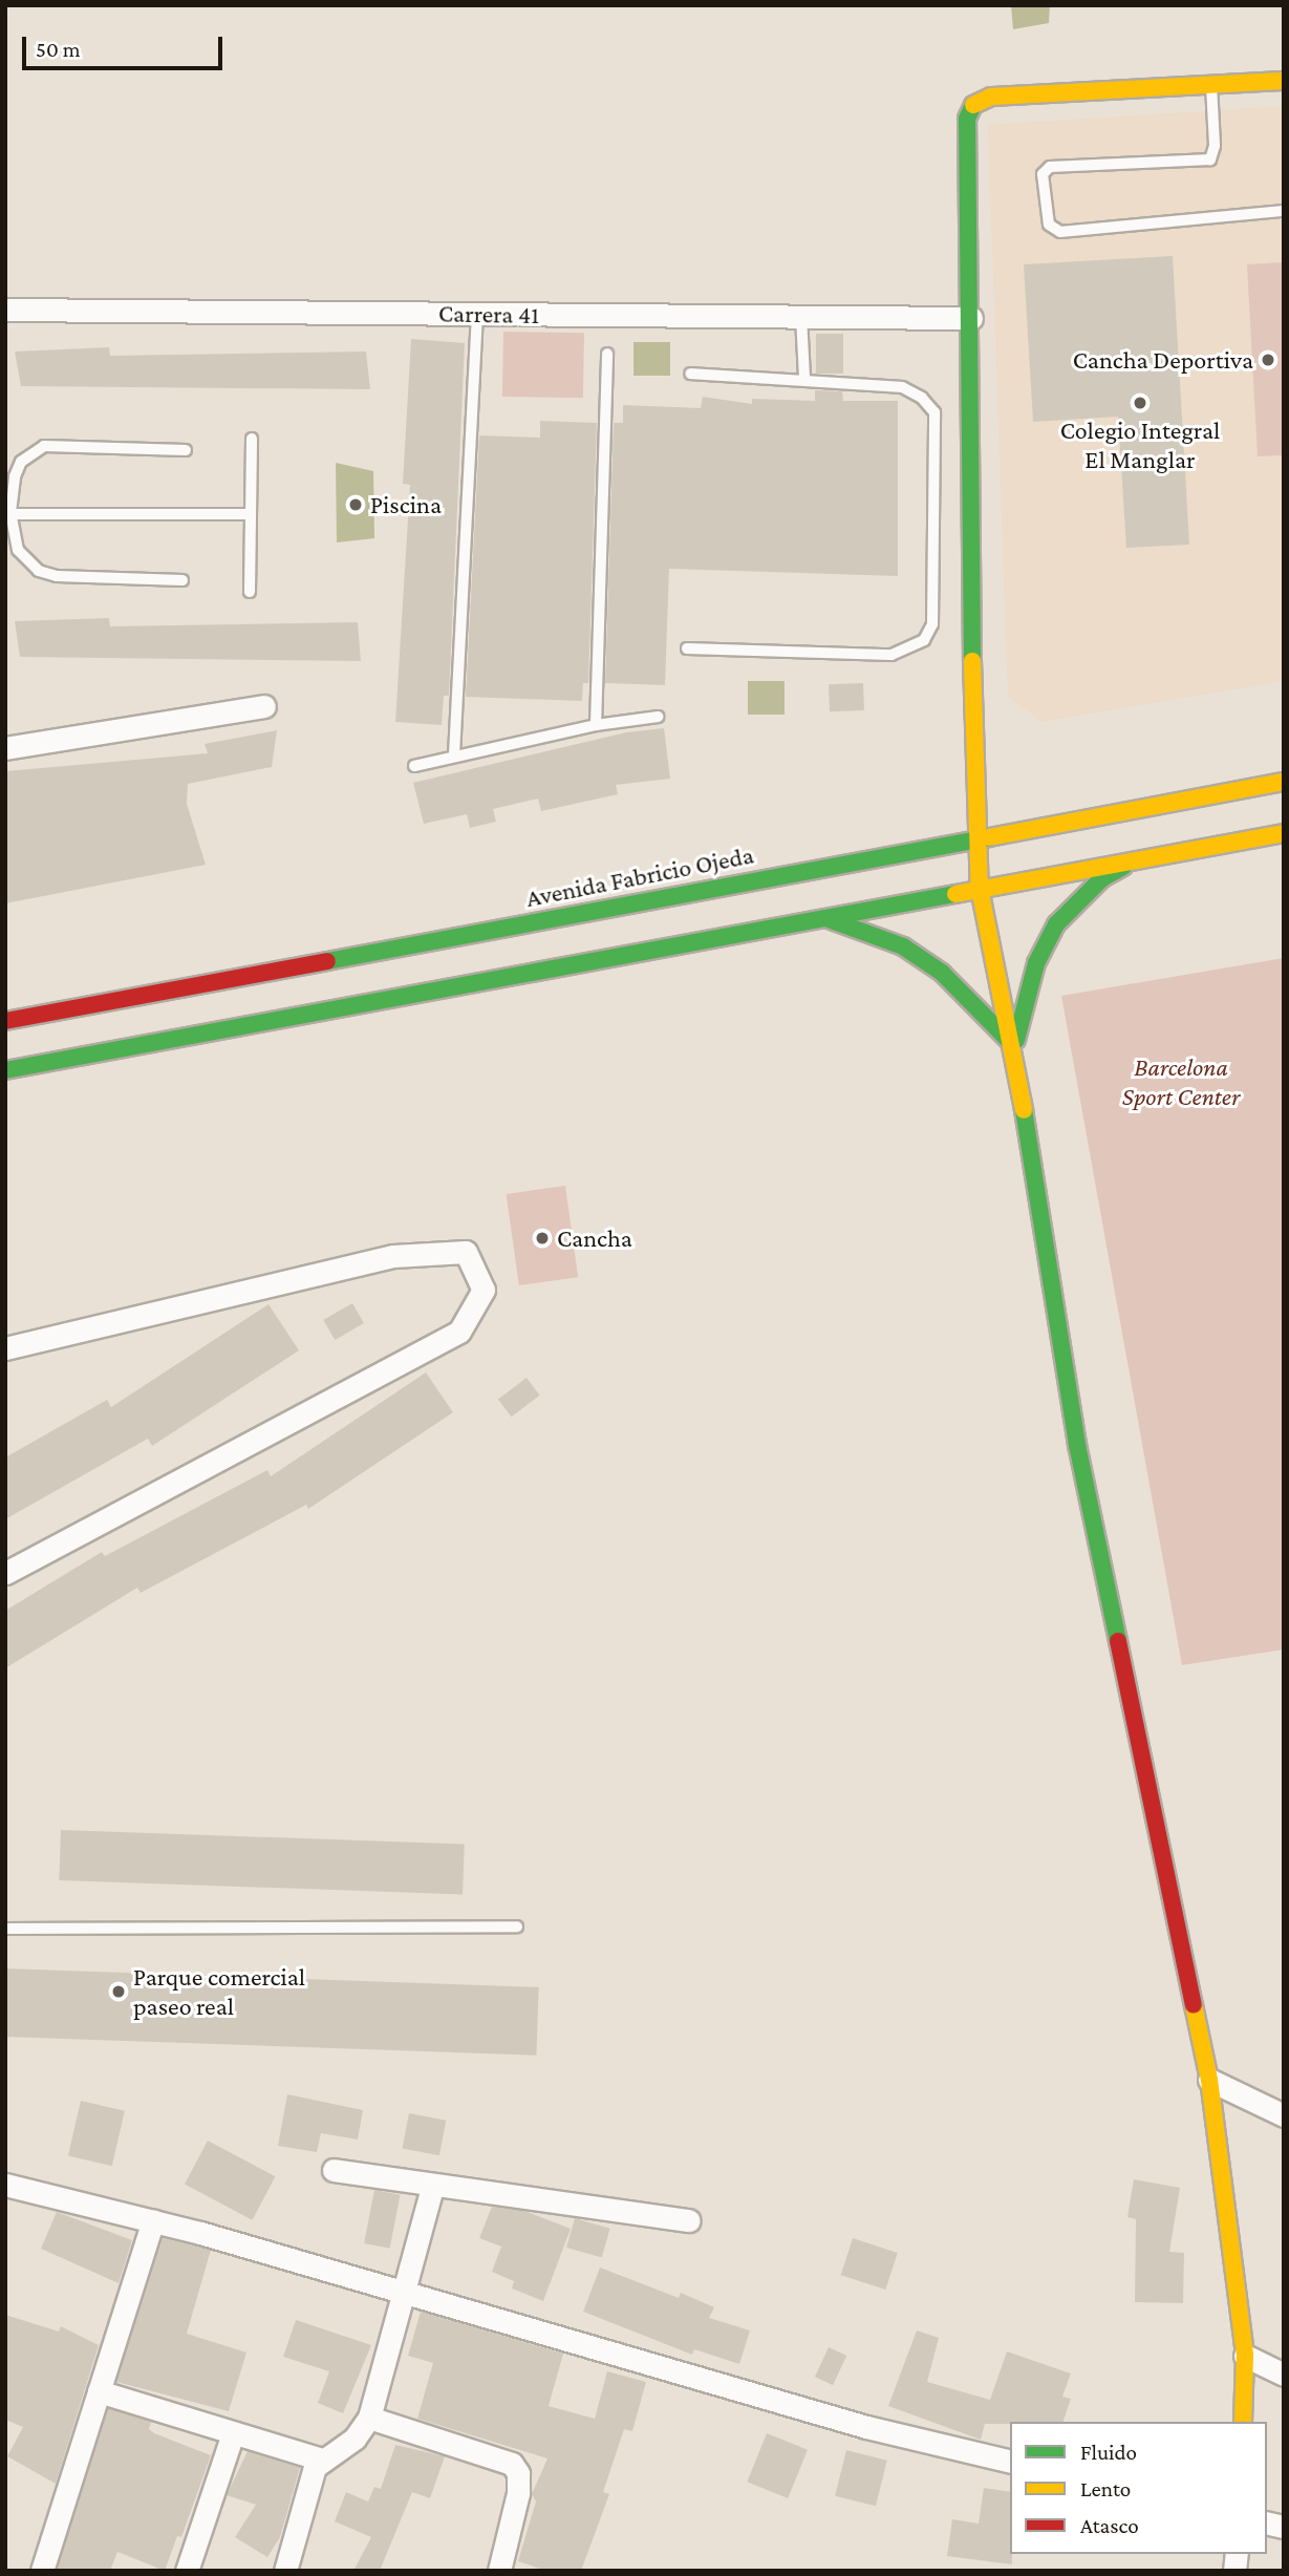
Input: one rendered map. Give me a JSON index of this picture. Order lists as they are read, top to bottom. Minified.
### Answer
{"streets":{"street":["Carrera 41","Avenida Fabricio Ojeda"]},"parks":["Barcelona Sport Center"],"places":["Cancha Deportiva","Colegio Integral El Manglar","Piscina","Cancha","Parque comercial paseo real"],"legend":["Fluido","Lento","Atasco"],"scale_bar":"50 m"}
